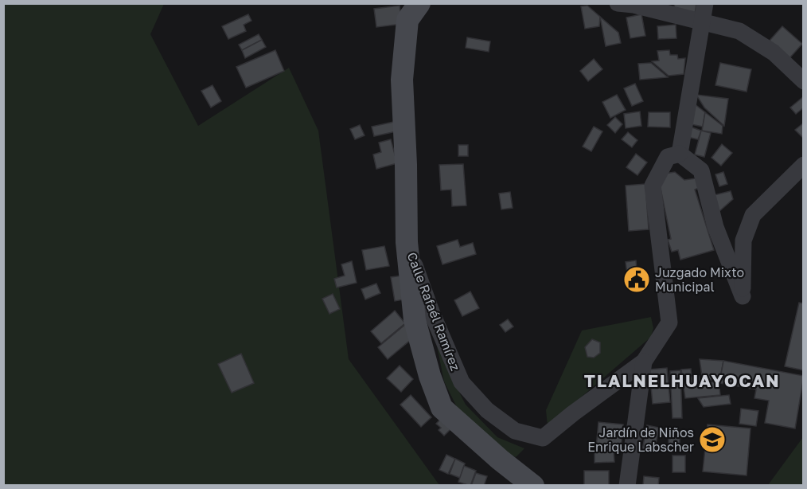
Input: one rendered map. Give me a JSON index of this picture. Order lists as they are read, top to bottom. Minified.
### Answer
{"streets":{"main road":["Calle Rafaél Ramírez"]},"districts":["TLALNELHUAYOCAN"],"places":{"public building":["Juzgado Mixto Municipal"],"school or university":["Jardín de Niños Enrique Labscher"]}}
